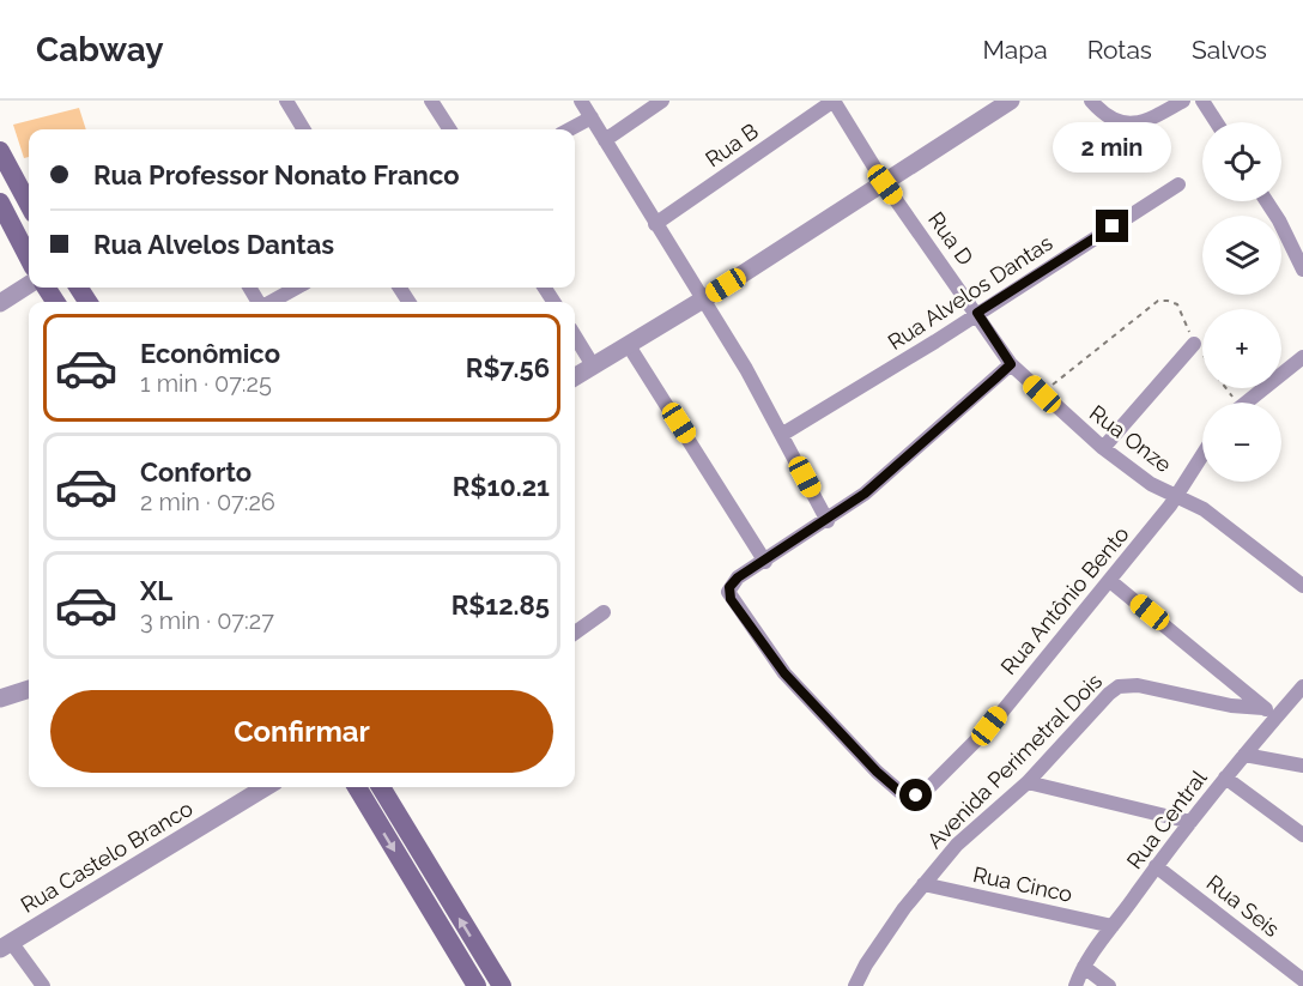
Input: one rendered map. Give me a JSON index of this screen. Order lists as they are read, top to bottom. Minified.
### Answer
{"streets":{"street":["Rua B","Rua D","Rua Alvelos Dantas","Rua Onze","Rua Antônio Bento","Avenida Perimetral Dois","Rua Central","Rua Castelo Branco","Rua Cinco","Rua Seis"]},"crossings":[["Rua B","Rua D"],["Rua D","Rua Alvelos Dantas"],["Rua D","Rua Onze"],["Rua Onze","Rua Antônio Bento"],["Avenida Perimetral Dois","Rua Central"],["Avenida Perimetral Dois","Rua Cinco"],["Rua Central","Rua Cinco"],["Rua Central","Rua Seis"]],"page":{"header":"Cabway","nav":["Mapa","Rotas","Salvos"],"map_buttons":["+","−"],"bubble":"2 min","banner":["Rua Professor Nonato Franco","Rua Alvelos Dantas"],"list":[{"name":"Econômico","note":"1 min · 07:25","value":"R$7.56"},{"name":"Conforto","note":"2 min · 07:26","value":"R$10.21"},{"name":"XL","note":"3 min · 07:27","value":"R$12.85"}],"buttons":"Confirmar"}}
